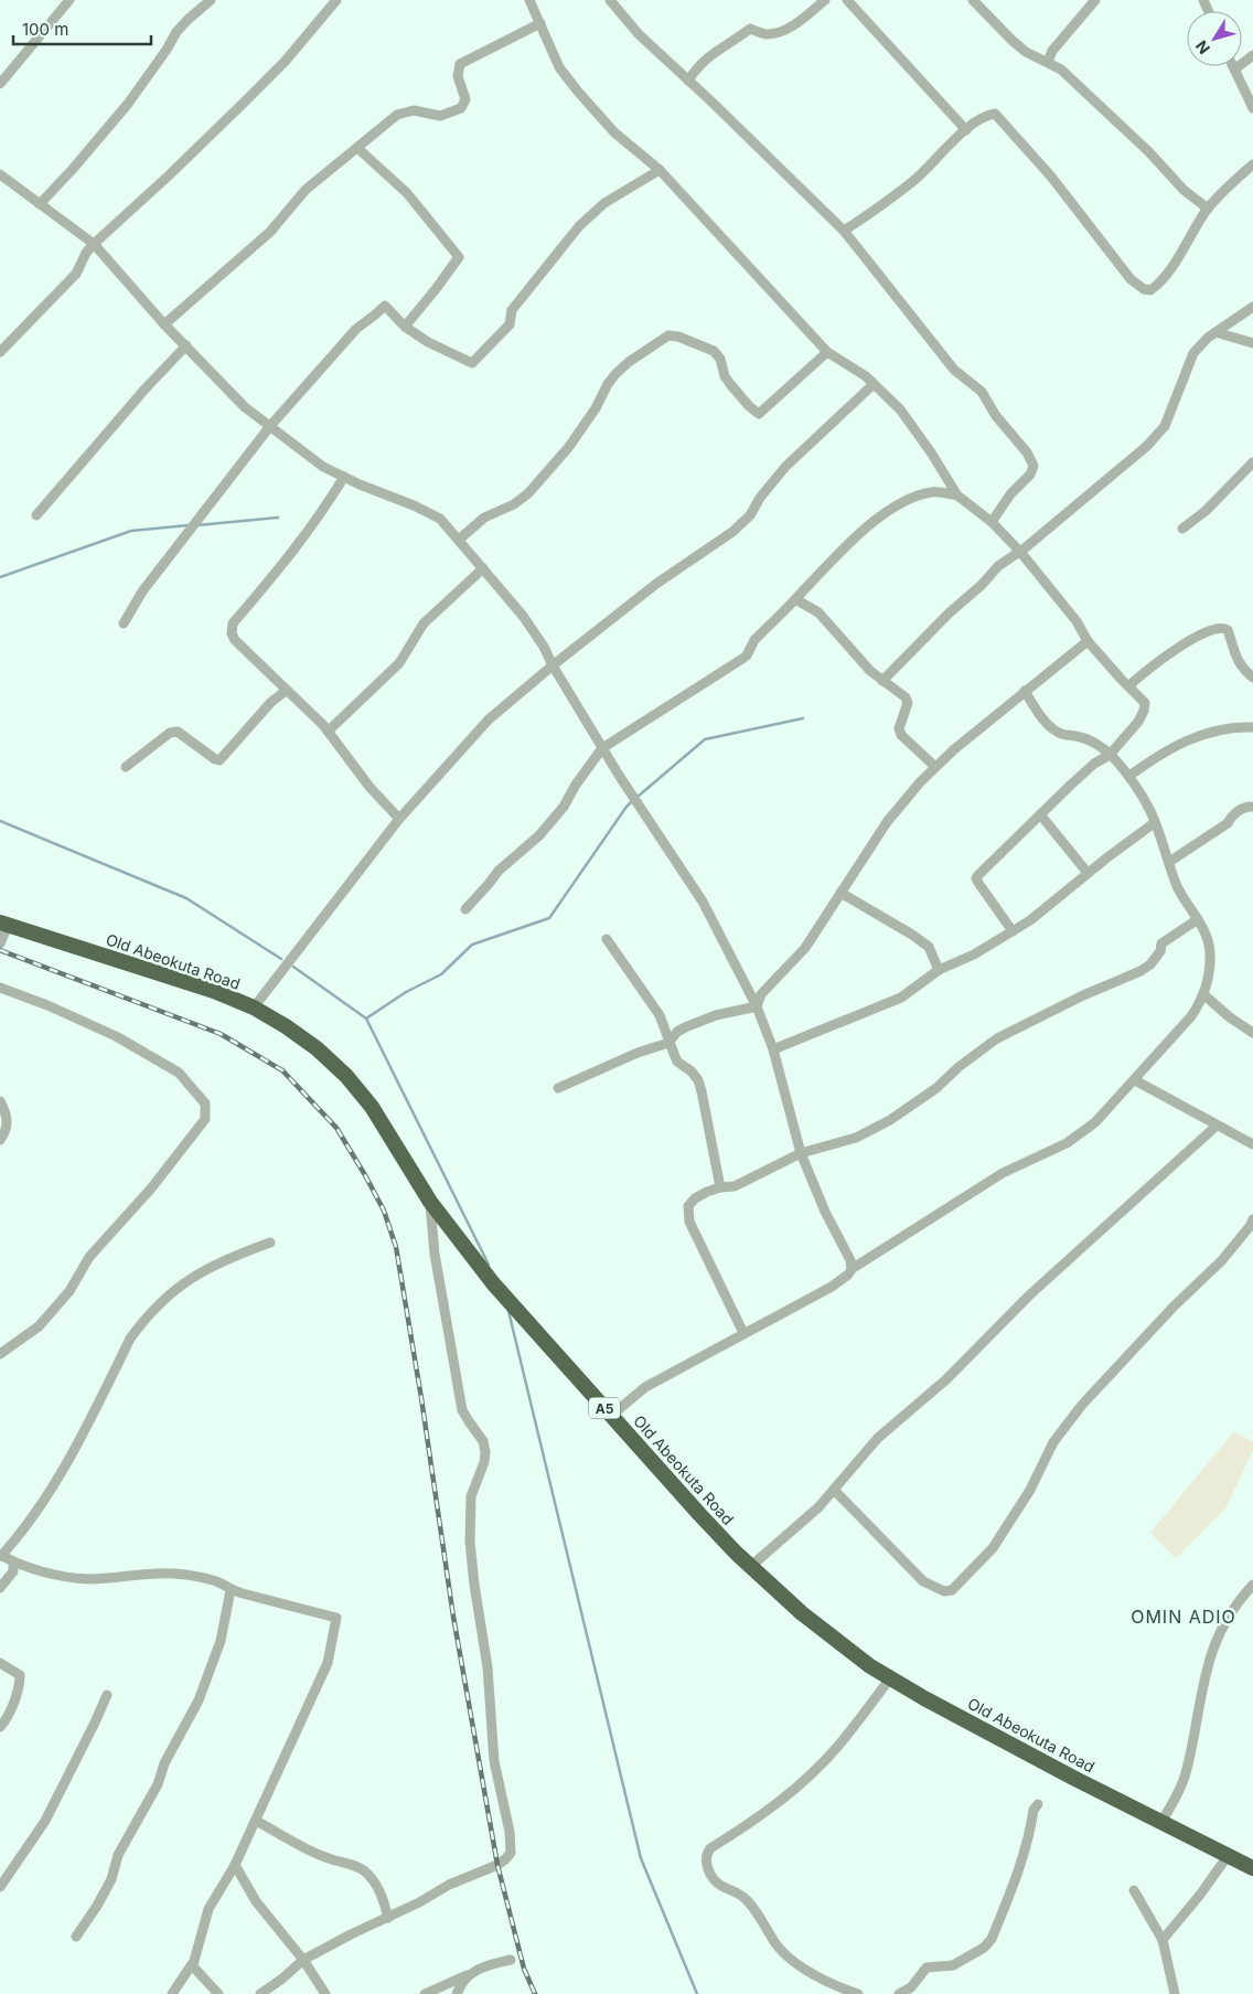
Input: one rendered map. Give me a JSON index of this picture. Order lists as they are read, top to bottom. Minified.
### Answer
{"streets":{"highway":["Old Abeokuta Road","A5"]},"districts":["OMIN ADIO"],"scale_bar":"100 m","north":"bottom left"}
